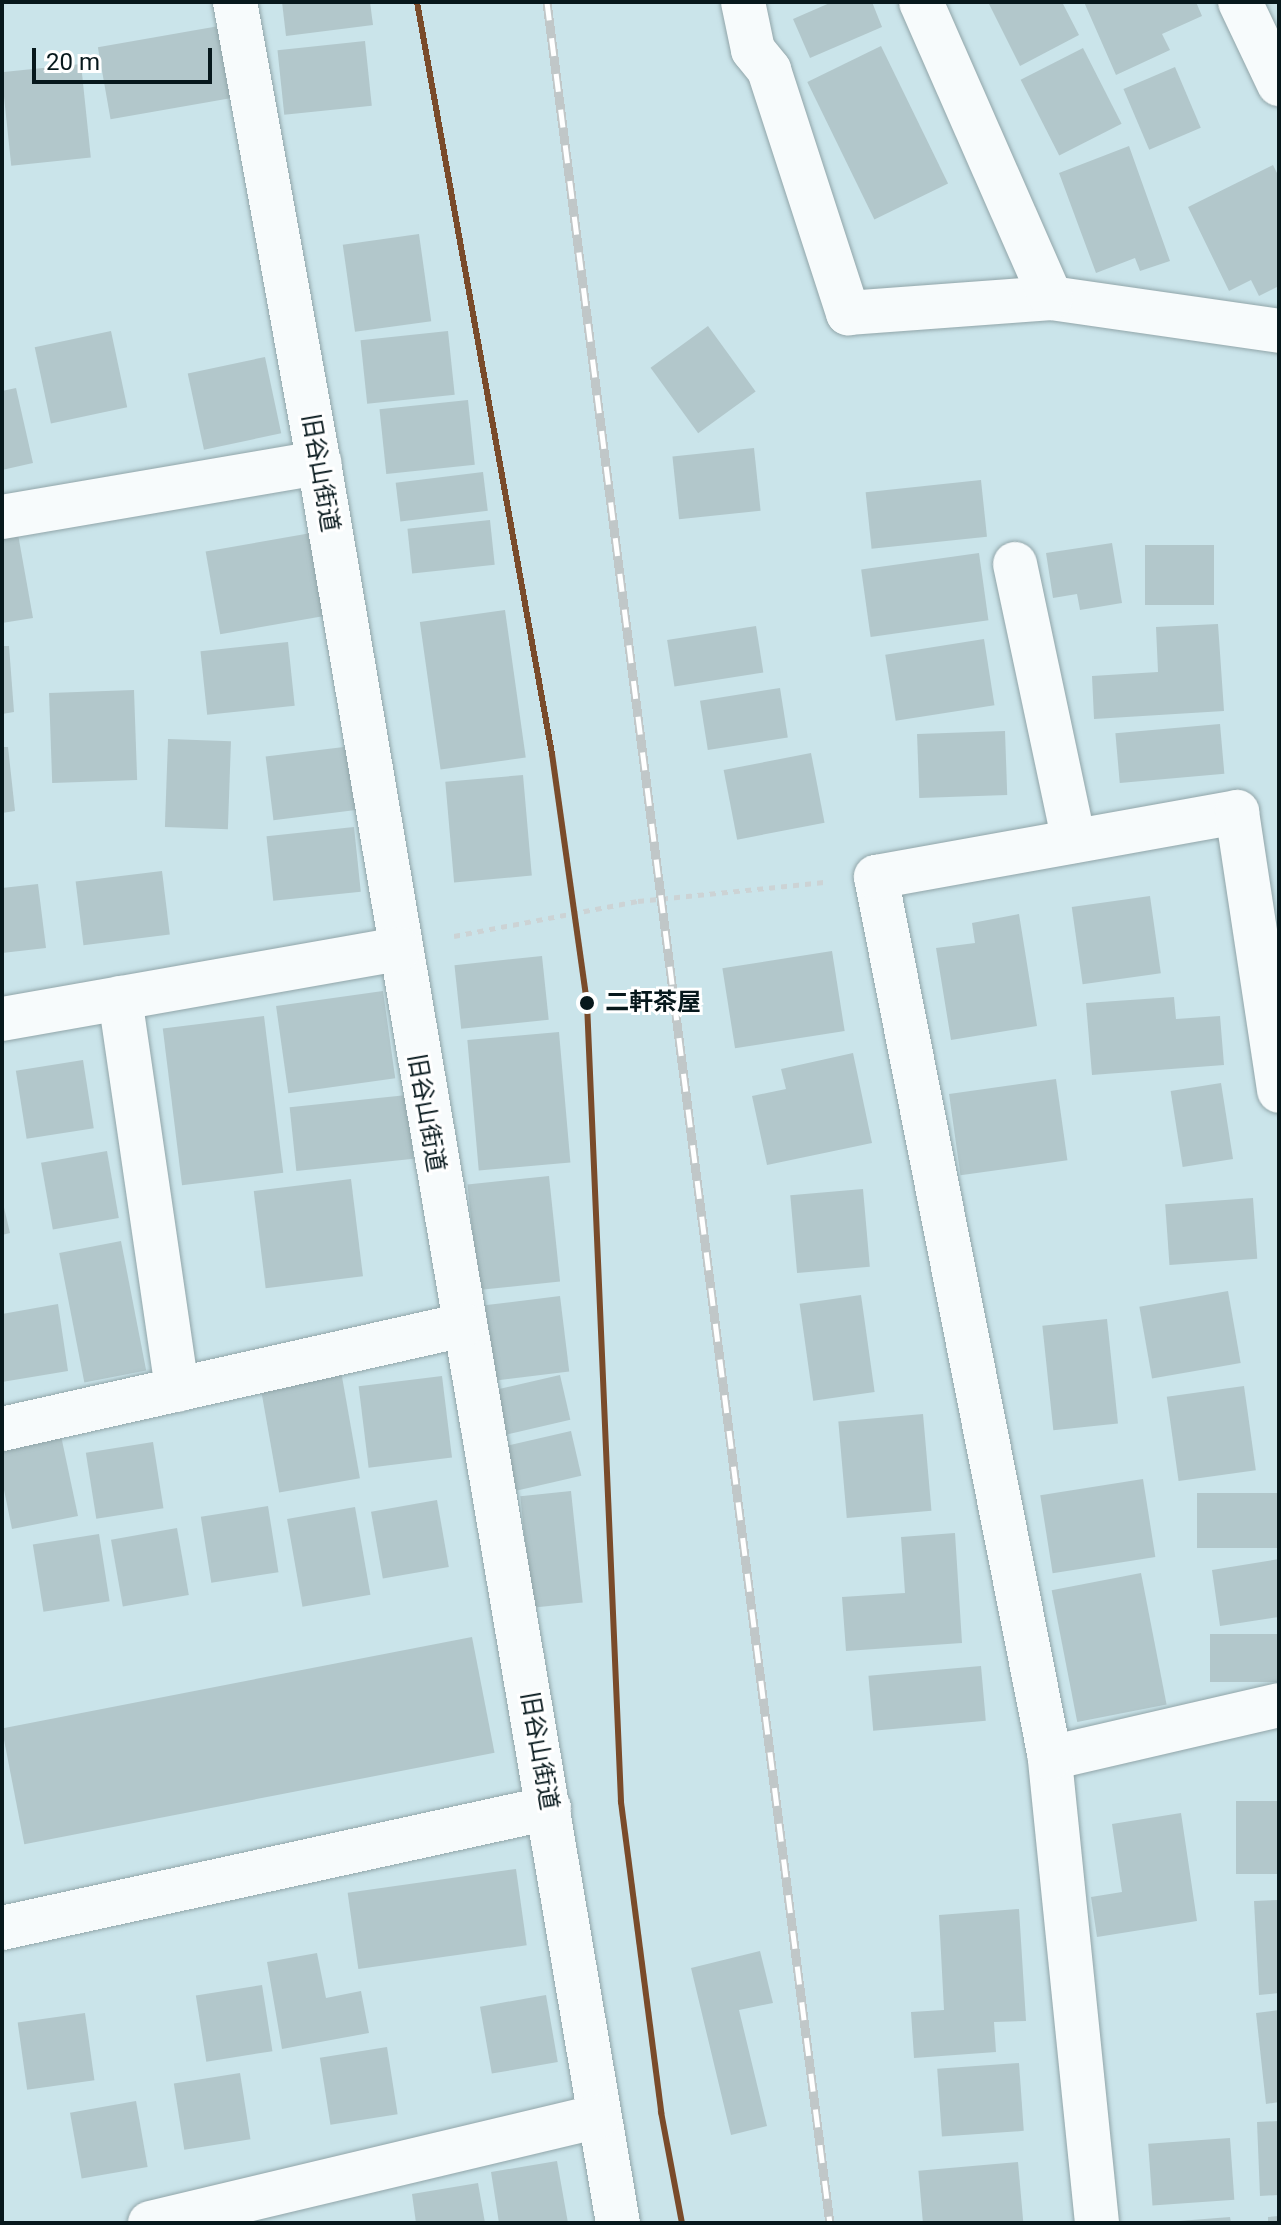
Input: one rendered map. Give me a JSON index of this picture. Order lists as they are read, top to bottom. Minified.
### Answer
{"streets":{"street":["旧谷山街道"]},"places":["二軒茶屋"],"scale_bar":"20 m"}
